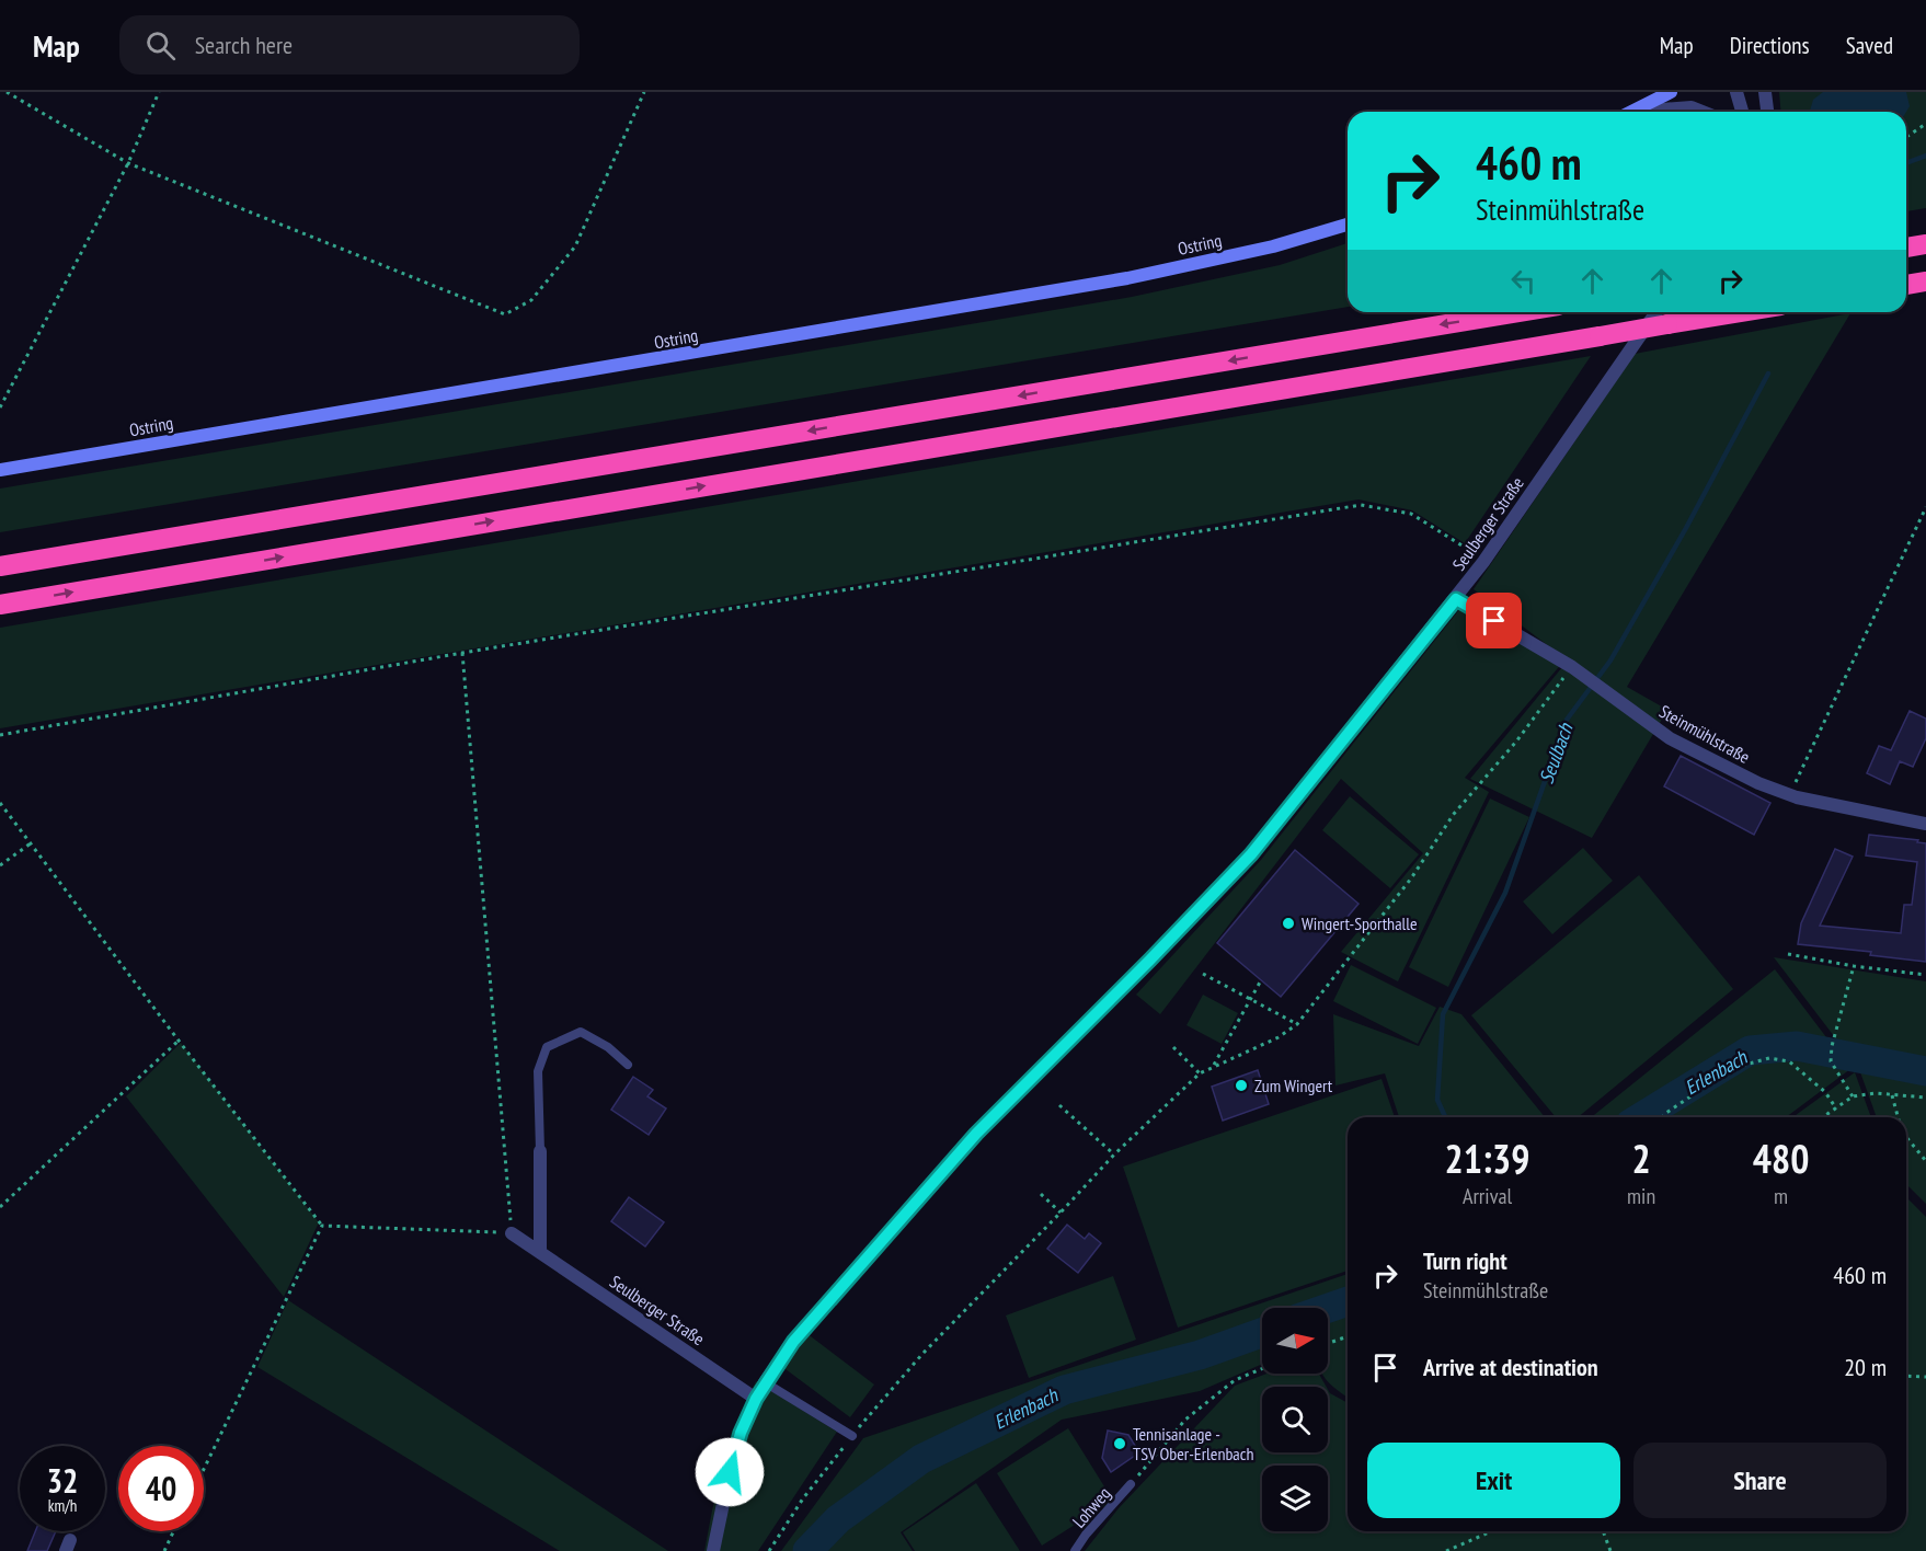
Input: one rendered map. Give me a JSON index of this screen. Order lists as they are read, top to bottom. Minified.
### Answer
{"streets":{"main road":["Ostring"],"street":["Seulberger Straße","Steinmühlstraße"],"lane":["Lohweg"]},"crossings":[["Seulberger Straße","Steinmühlstraße"]],"water":["Seulbach","Erlenbach"],"places":["Wingert-Sporthalle","Zum Wingert","Tennisanlage - TSV Ober-Erlenbach"],"north":"right","page":{"header":"Map","search":"Search here","nav":["Map","Directions","Saved"],"turn":["460 m","Steinmühlstraße"],"eta":["21:39","Arrival","2","min","480","m"],"list":[{"name":"Turn right","note":"Steinmühlstraße","value":"460 m"},{"name":"Arrive at destination","value":"20 m"}],"buttons":["Exit","Share"],"speed":"32 km/h","limit":"40"}}
